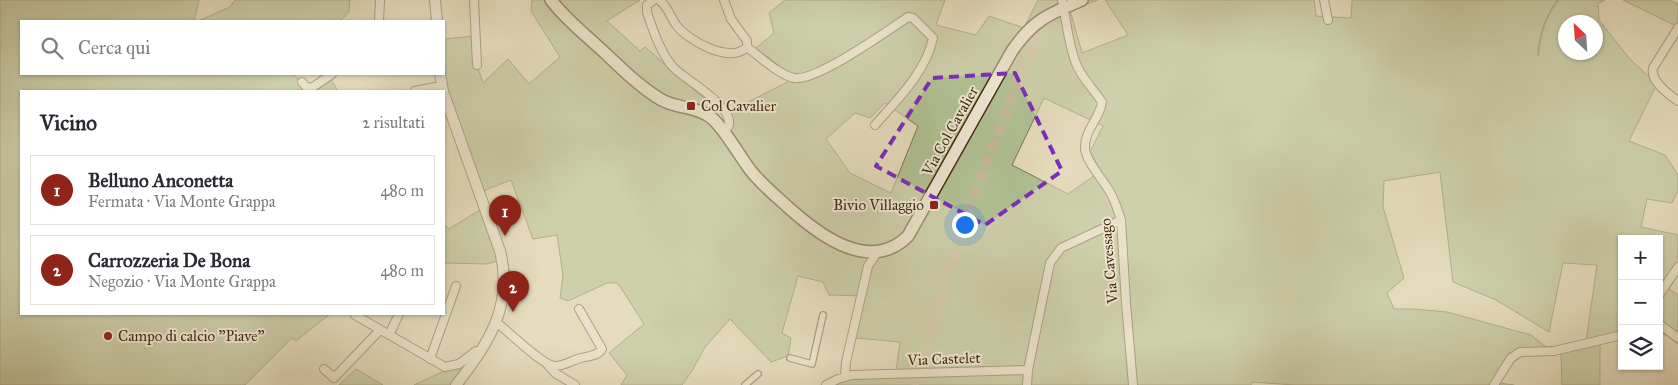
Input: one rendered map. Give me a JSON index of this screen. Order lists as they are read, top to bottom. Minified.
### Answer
{"streets":{"main road":["Via Col Cavalier"],"street":["Via Cavessago","Via Castelet"]},"crossings":[["Via Col Cavalier","Via Cavessago"]],"places":{"transit":["Col Cavalier","Bivio Villaggio"],"other":["Campo di calcio \"Piave\""]},"north":"top left","page":{"search":"Cerca qui","heading":["Vicino","2 risultati"],"list":[{"mark":"1","name":"Belluno Anconetta","note":"Fermata · Via Monte Grappa","value":"480 m"},{"mark":"2","name":"Carrozzeria De Bona","note":"Negozio · Via Monte Grappa","value":"480 m"}],"pins":["1","2"],"map_buttons":["+","−"]}}
